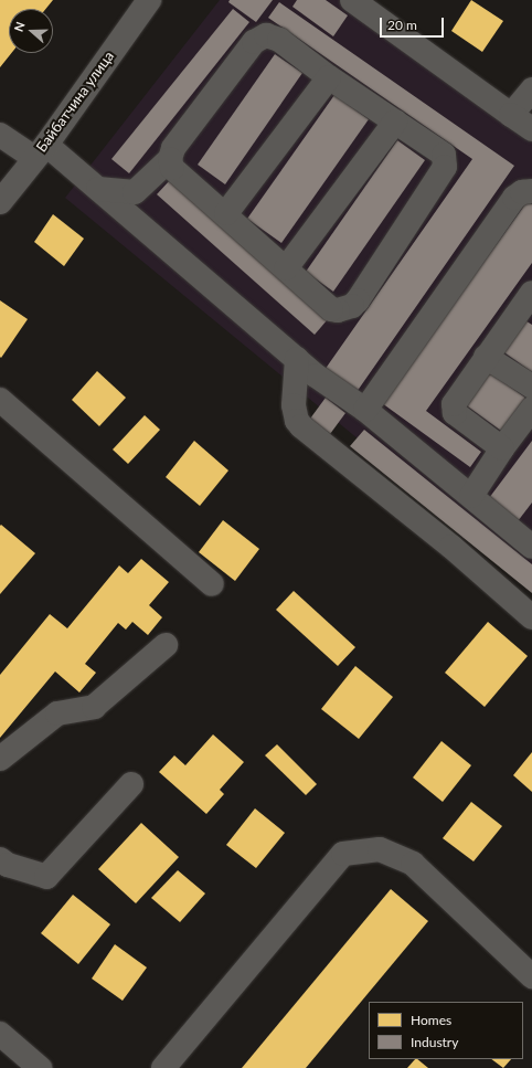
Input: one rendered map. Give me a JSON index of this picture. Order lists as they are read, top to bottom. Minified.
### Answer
{"streets":{"street":["Байбатчина улица"]},"legend":["Homes","Industry"],"scale_bar":"20 m","north":"left"}
